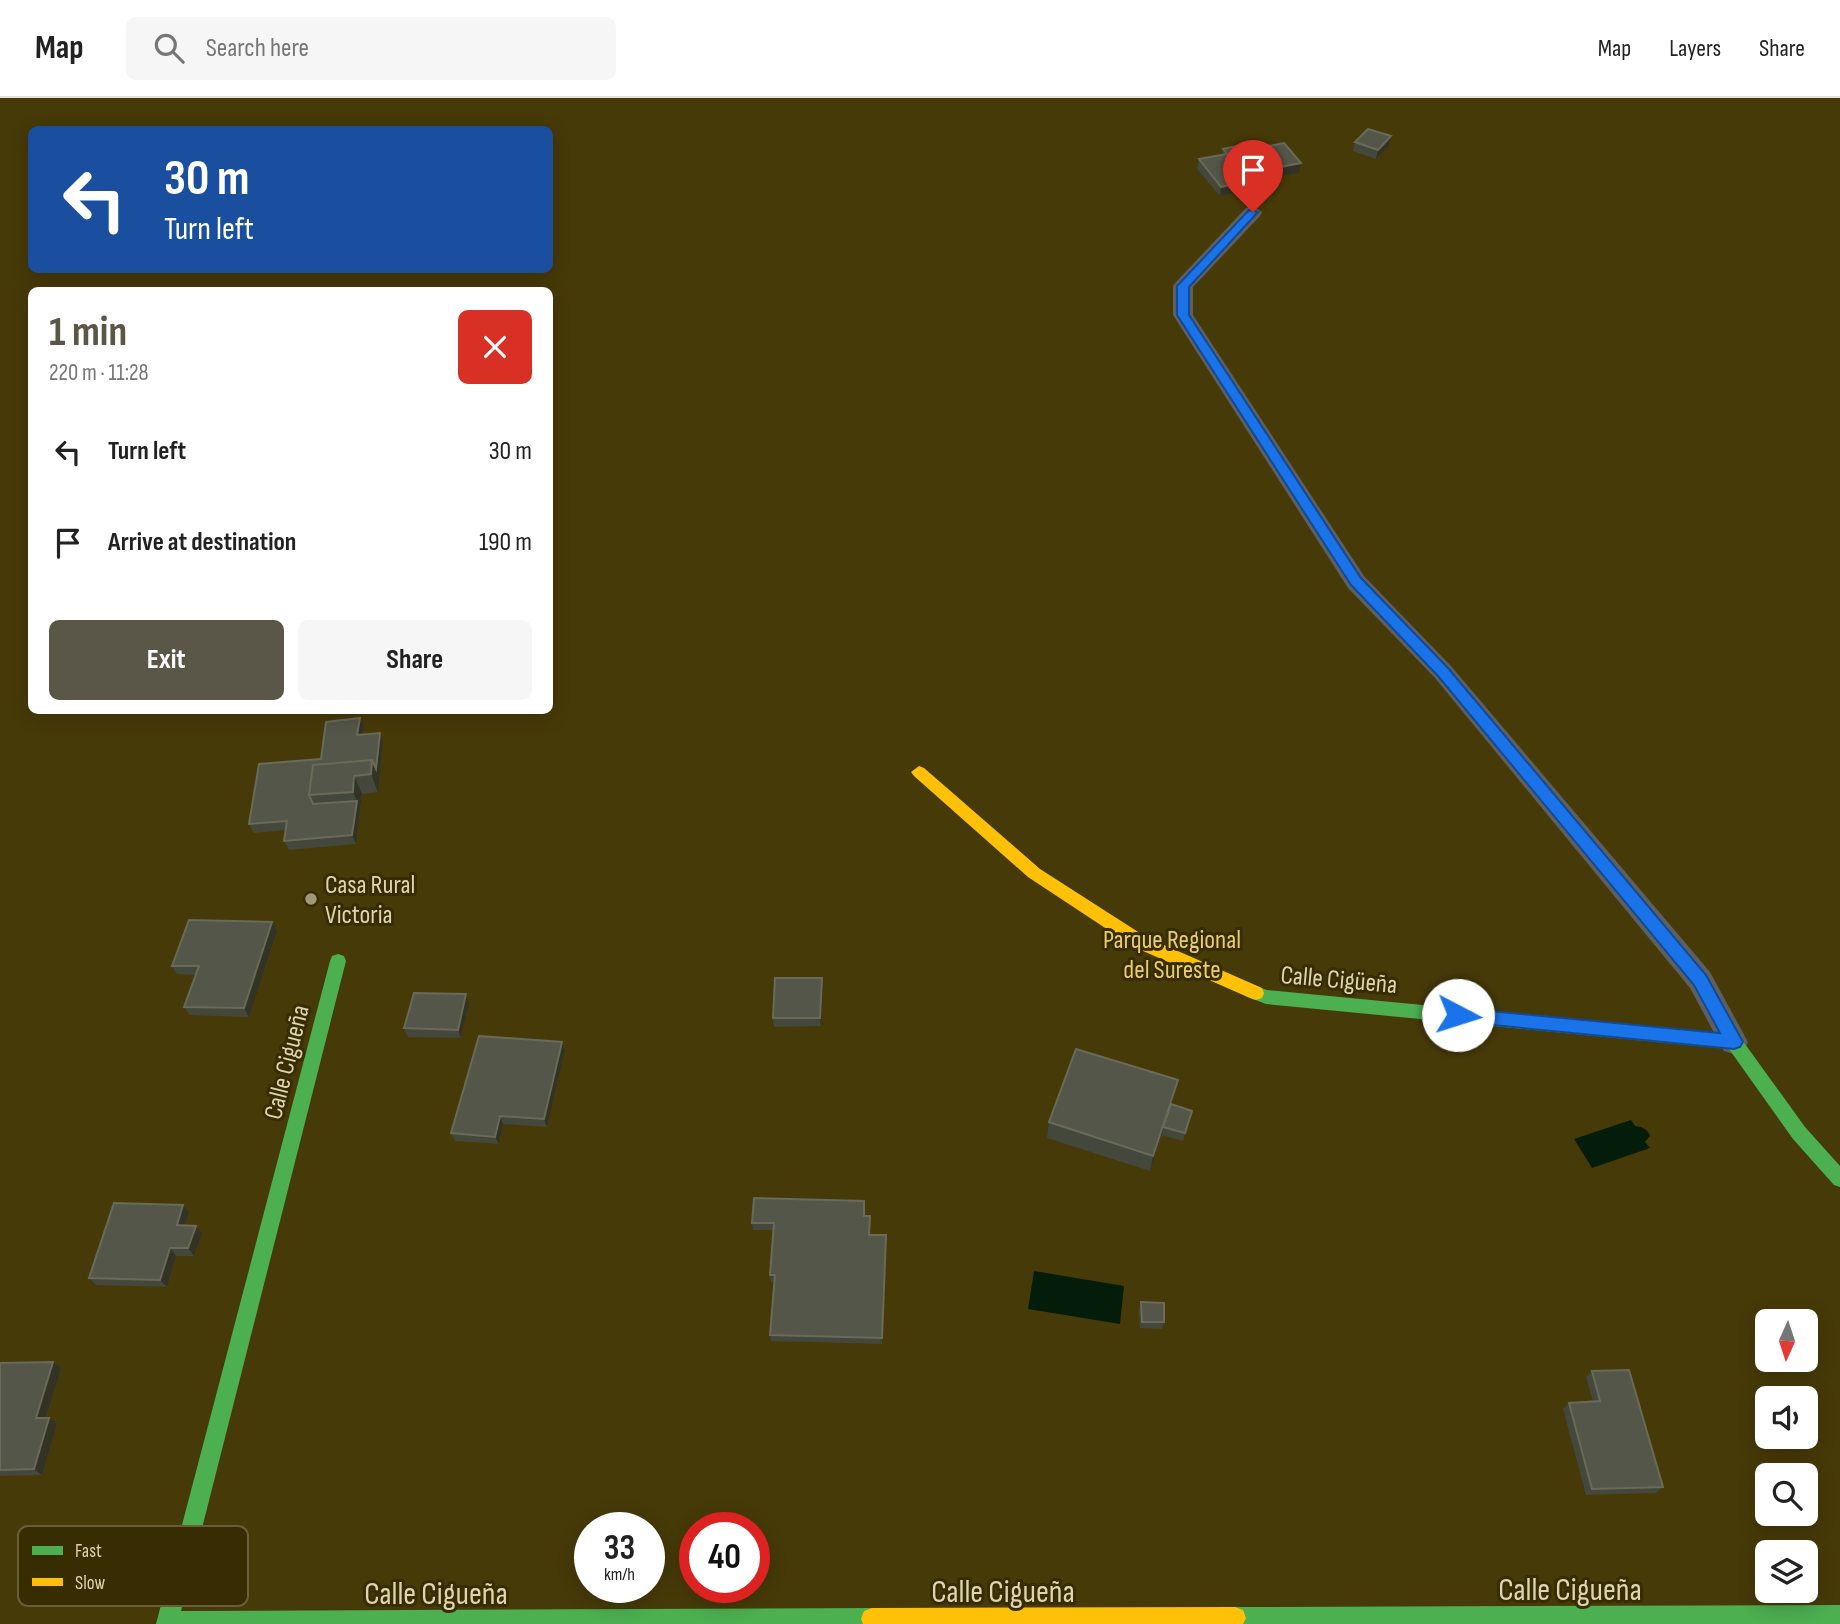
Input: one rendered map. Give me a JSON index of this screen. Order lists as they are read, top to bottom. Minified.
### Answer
{"streets":{"street":["Calle Cigüeña","Calle Cigueña"]},"parks":["Parque Regional del Sureste"],"places":["Casa Rural Victoria"],"legend":["Fast","Slow"],"north":"bottom","page":{"header":"Map","search":"Search here","nav":["Map","Layers","Share"],"turn":["30 m","Turn left"],"heading":["1 min","220 m · 11:28"],"list":[{"name":"Turn left","value":"30 m"},{"name":"Arrive at destination","value":"190 m"}],"buttons":["Exit","Share"],"speed":"33 km/h","limit":"40"}}
